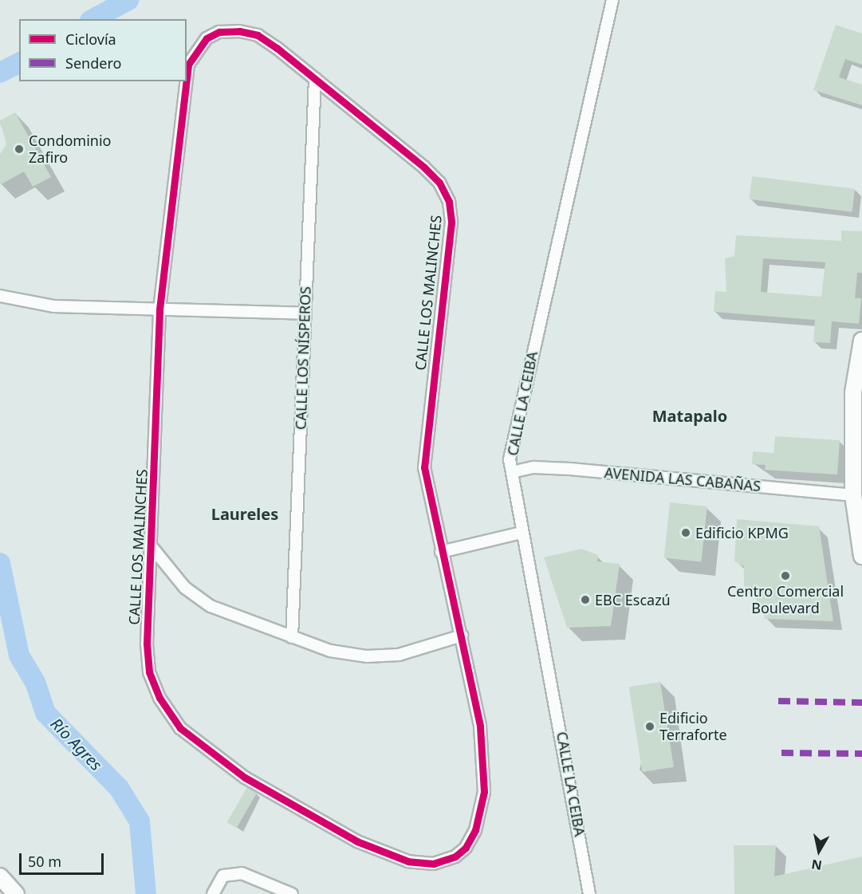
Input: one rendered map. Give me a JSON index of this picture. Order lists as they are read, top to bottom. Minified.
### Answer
{"streets":{"street":["CALLE LOS MALINCHES","CALLE LOS NÍSPEROS","CALLE LA CEIBA","AVENIDA LAS CABAÑAS"]},"crossings":[["CALLE LOS MALINCHES","CALLE LOS NÍSPEROS"],["CALLE LA CEIBA","AVENIDA LAS CABAÑAS"]],"districts":["Matapalo","Laureles"],"water":["Río Agres"],"places":["Condominio Zafiro","Edificio KPMG","Centro Comercial Boulevard","EBC Escazú","Edificio Terraforte"],"legend":["Ciclovía","Sendero"],"scale_bar":"50 m","north":"bottom"}
